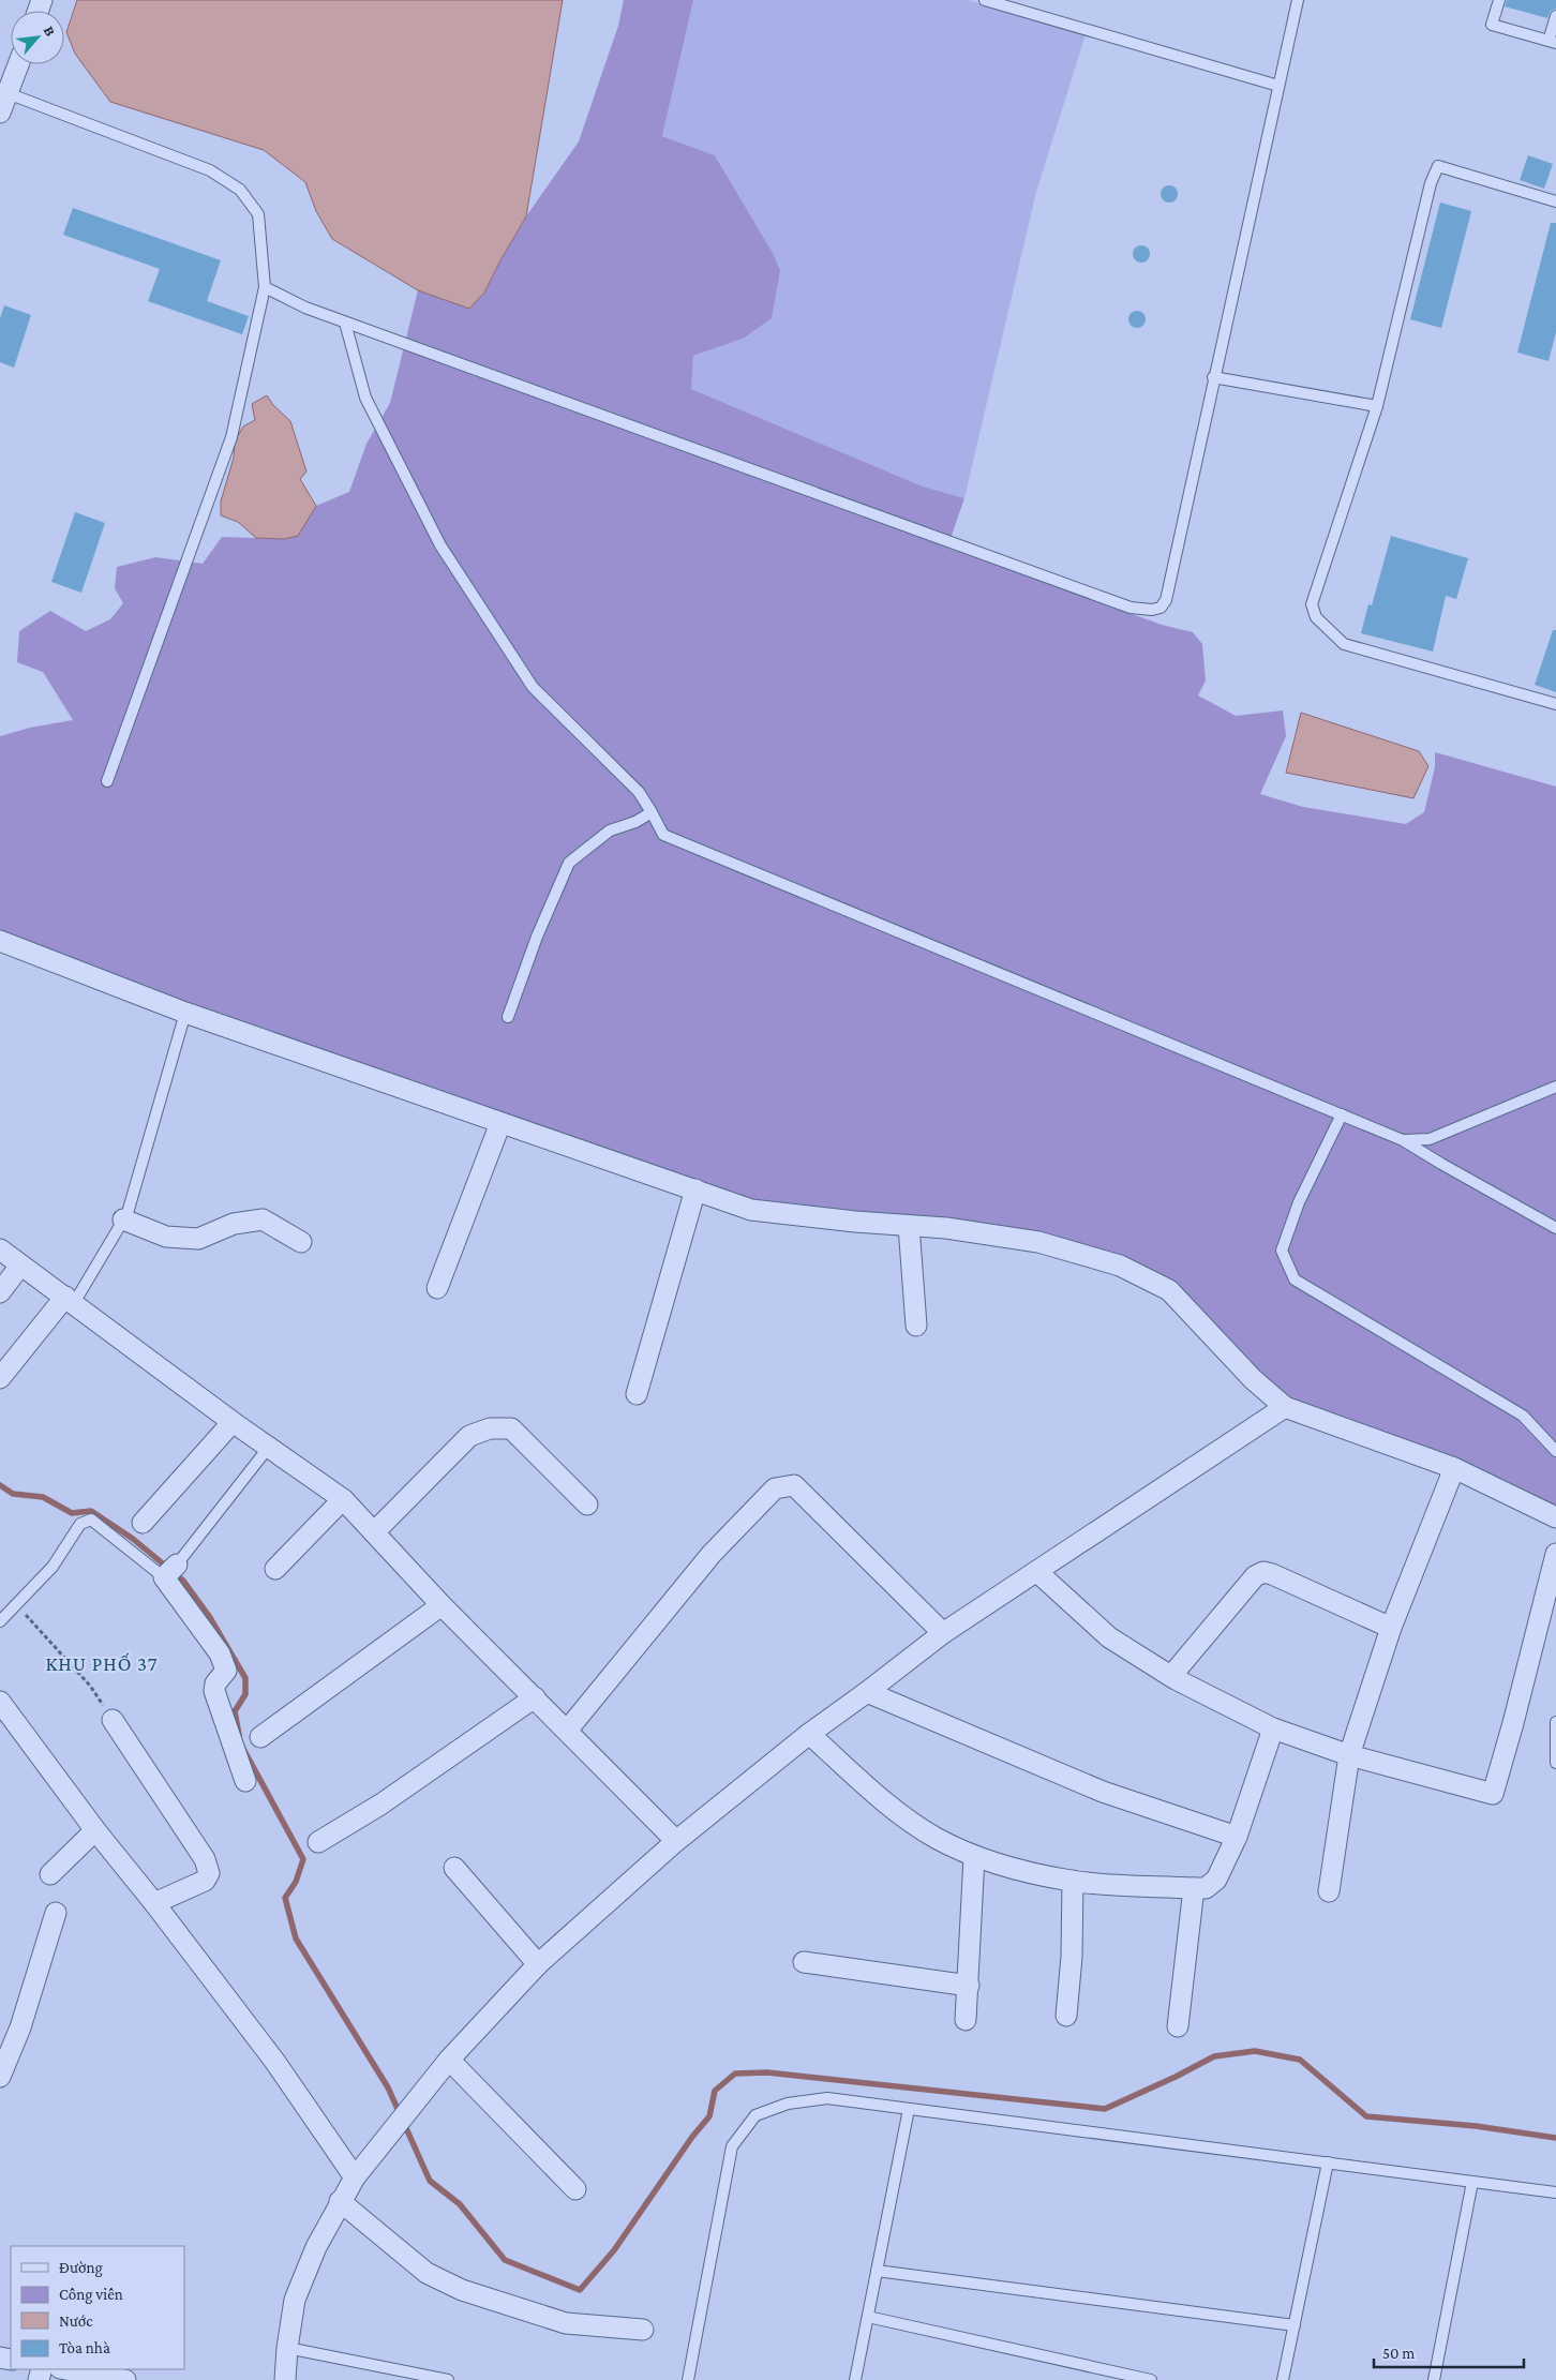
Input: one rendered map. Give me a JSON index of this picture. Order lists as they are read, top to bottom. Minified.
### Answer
{"districts":["KHU PHỐ 37"],"legend":["Đường","Công viên","Nước","Tòa nhà"],"scale_bar":"50 m","north":"top right"}
